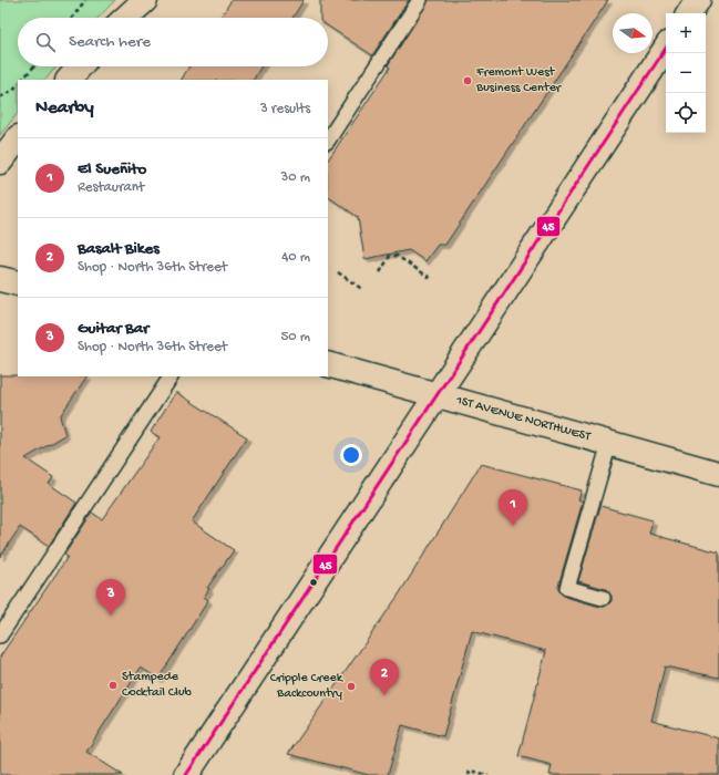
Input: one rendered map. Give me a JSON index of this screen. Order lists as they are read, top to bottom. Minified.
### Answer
{"streets":{"main road":["1ST AVENUE NORTHWEST"]},"places":["Fremont West Business Center","Stampede Cocktail Club","Cripple Creek Backcountry"],"lines":["transit line 45"],"north":"right","page":{"map_buttons":["+","−"],"search":"Search here","heading":["Nearby","3 results"],"list":[{"mark":"1","name":"El Sueñito","note":"Restaurant","value":"30 m"},{"mark":"2","name":"Basalt Bikes","note":"Shop · North 36th Street","value":"40 m"},{"mark":"3","name":"Guitar Bar","note":"Shop · North 36th Street","value":"50 m"}],"pins":["1","3","2"]}}
